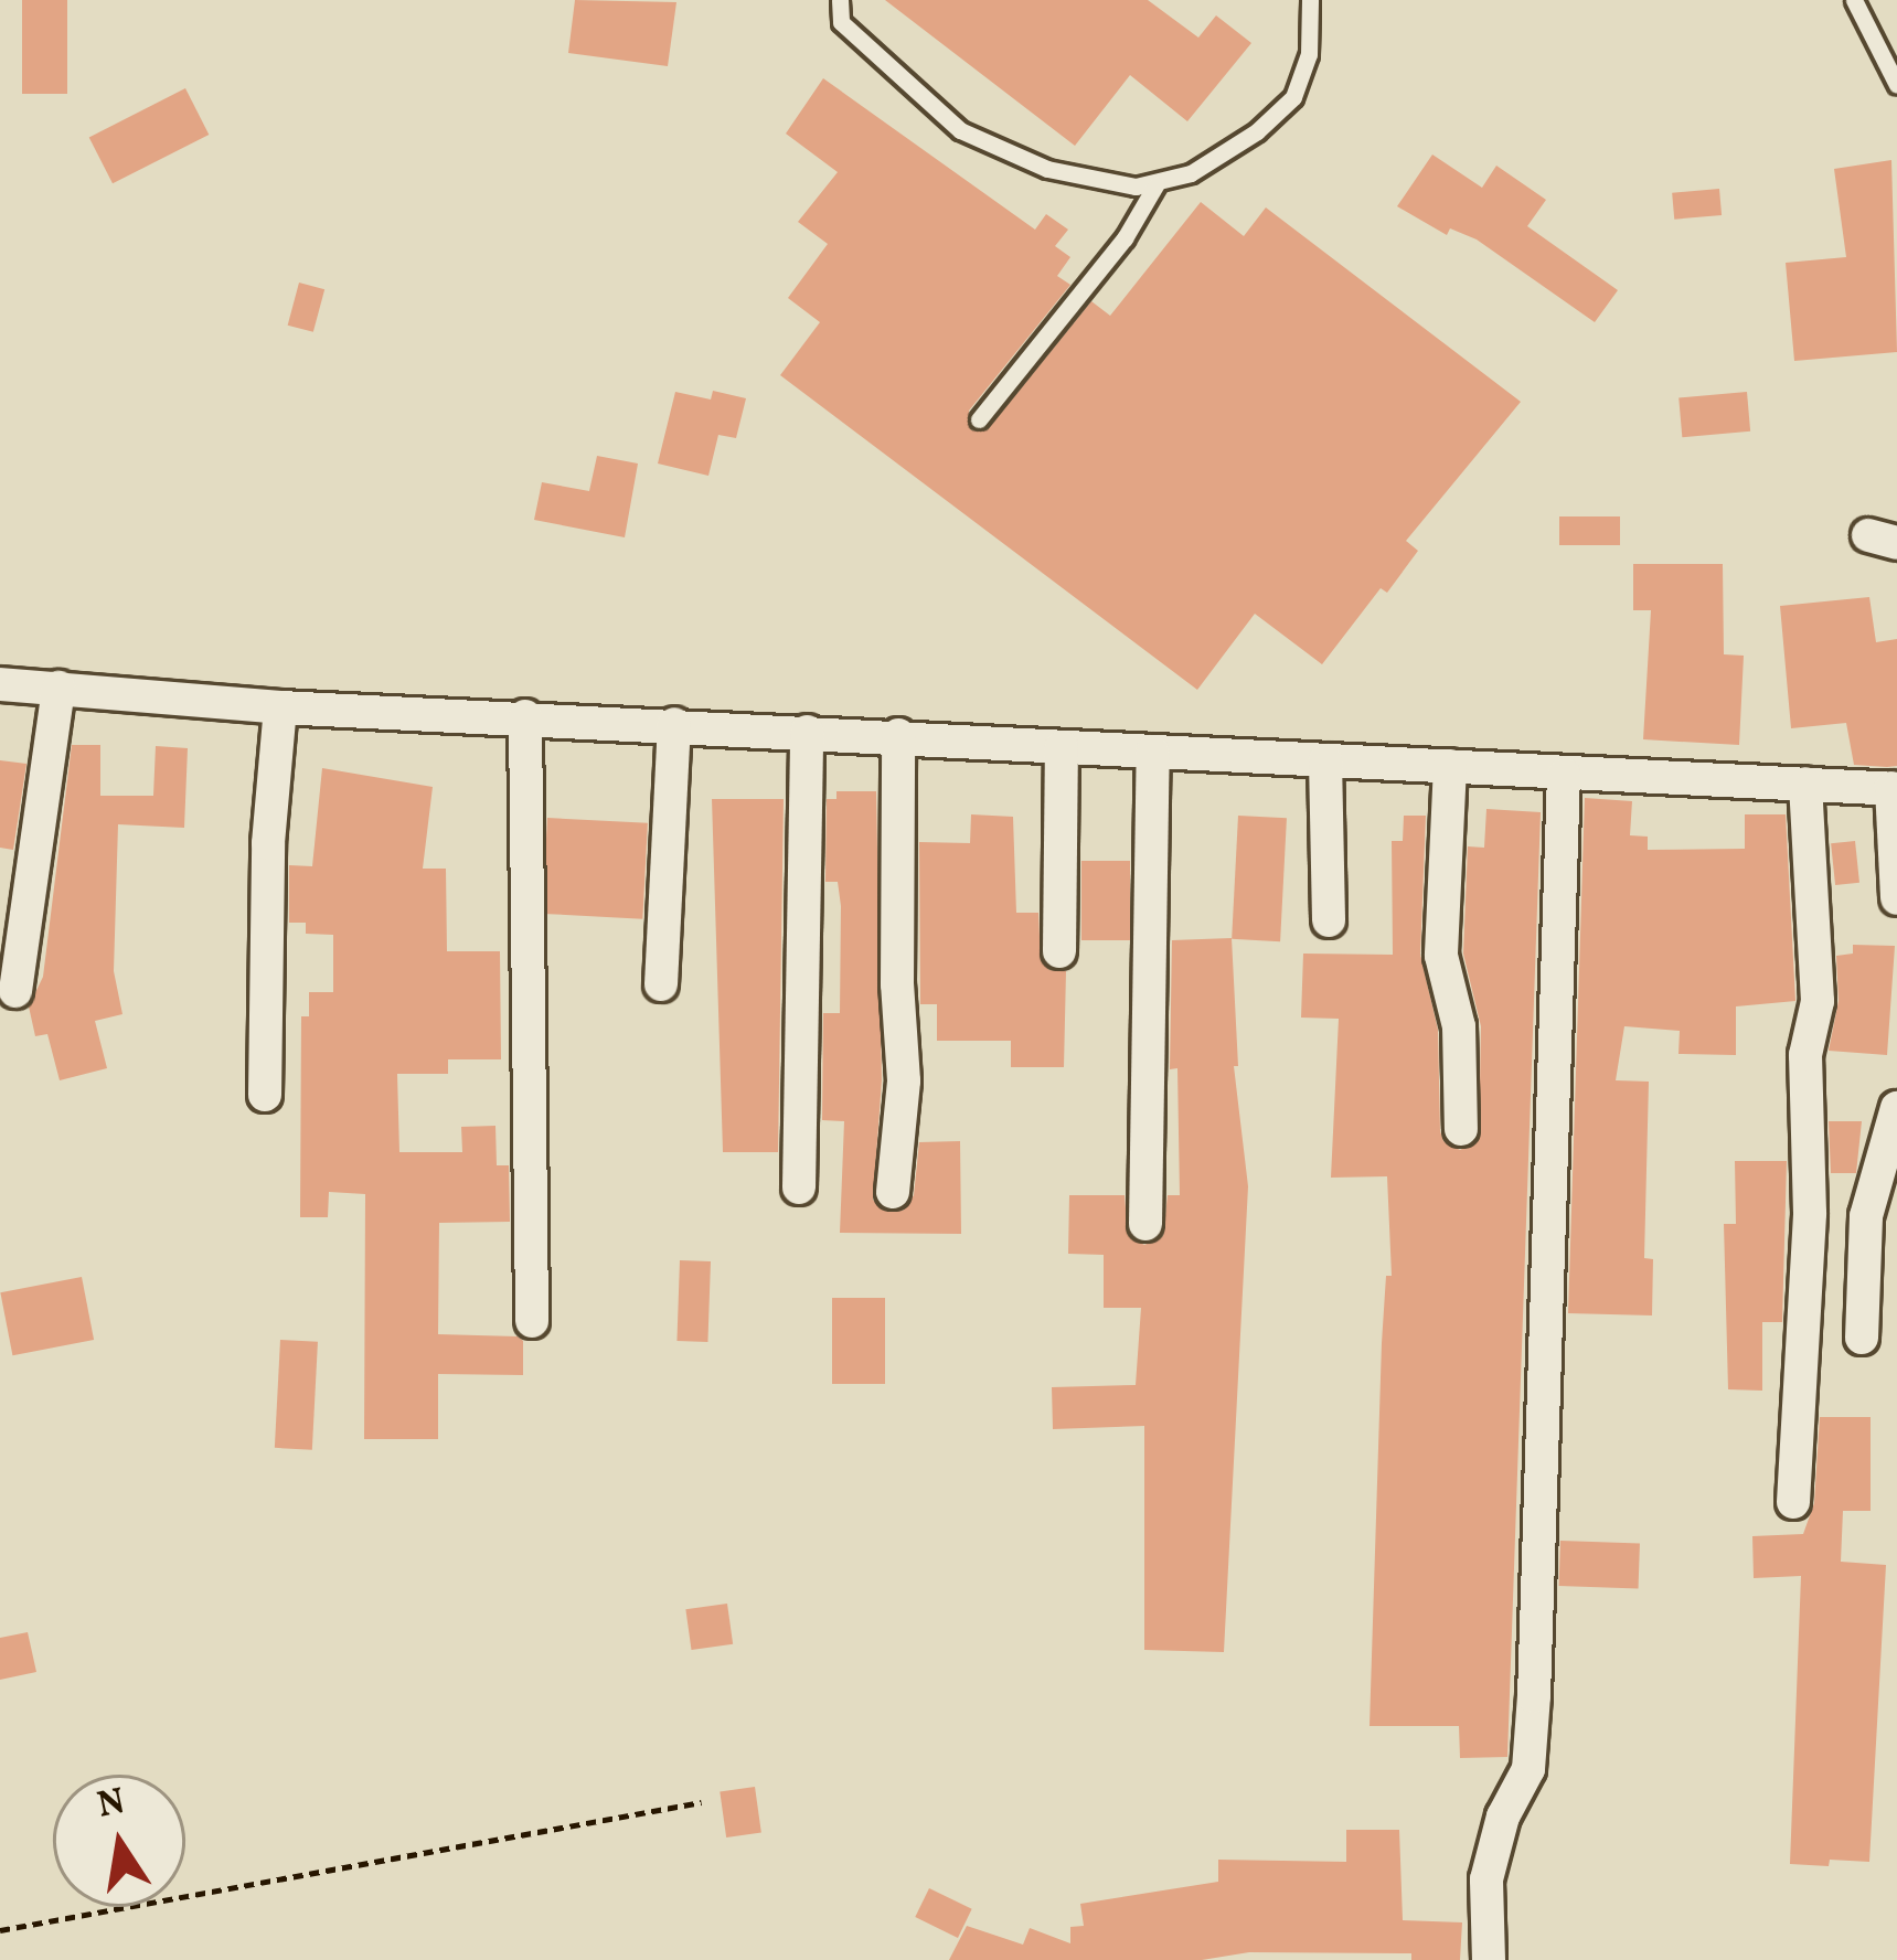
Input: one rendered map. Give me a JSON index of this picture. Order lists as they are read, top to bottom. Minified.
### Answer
{"north":"top"}
